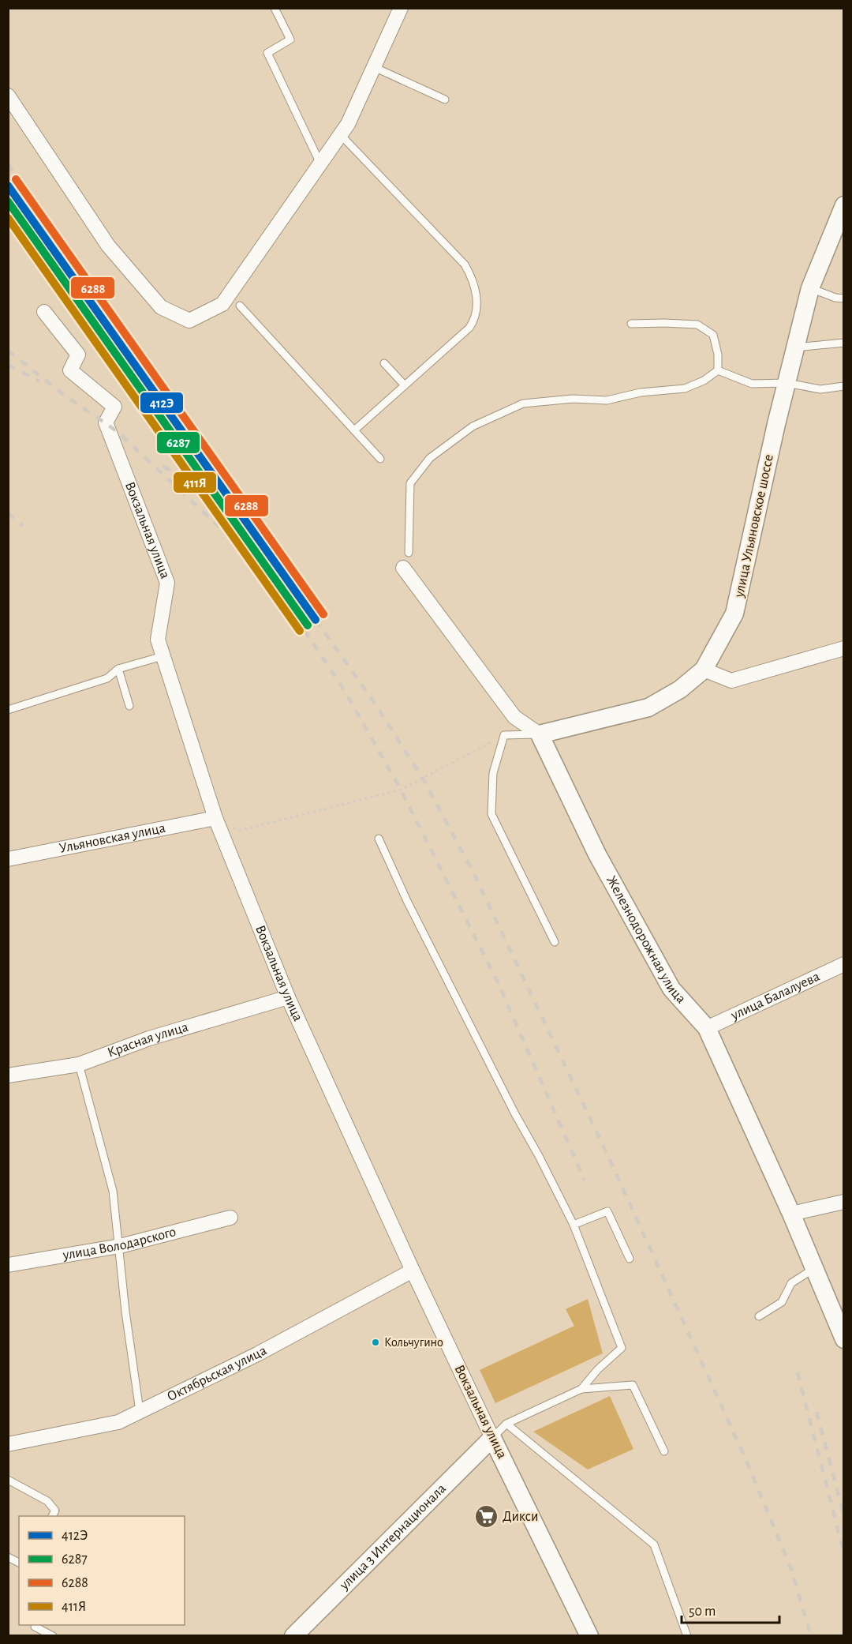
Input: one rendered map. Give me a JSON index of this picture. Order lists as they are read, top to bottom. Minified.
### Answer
{"streets":{"street":["улица Ульяновское шоссе","Вокзальная улица","Ульяновская улица","Железнодорожная улица","улица Балалуева","Красная улица","улица Володарского","Октябрьская улица","улица 3 Интернационала"]},"crossings":[["улица Ульяновское шоссе","Железнодорожная улица"],["Вокзальная улица","Ульяновская улица"],["Вокзальная улица","Красная улица"],["Вокзальная улица","Октябрьская улица"],["Вокзальная улица","улица 3 Интернационала"],["Железнодорожная улица","улица Балалуева"]],"places":{"other":["Кольчугино"],"supermarket":["Дикси"]},"lines":["transit line 6288","transit line 412Э","transit line 6287","transit line 411Я"],"legend":["412Э","6287","6288","411Я"],"scale_bar":"50 m"}
